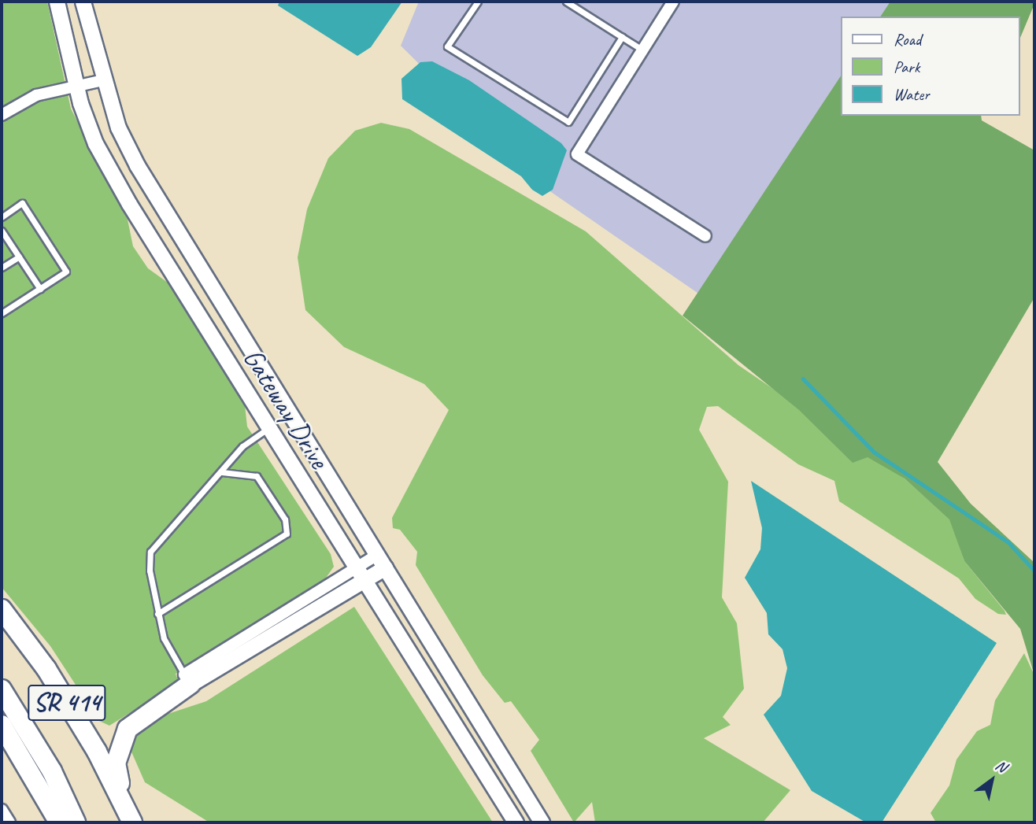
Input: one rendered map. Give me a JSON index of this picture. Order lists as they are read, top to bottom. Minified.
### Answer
{"streets":{"highway":["SR 414"],"street":["Gateway Drive"]},"legend":["Road","Park","Water"],"north":"top right"}
